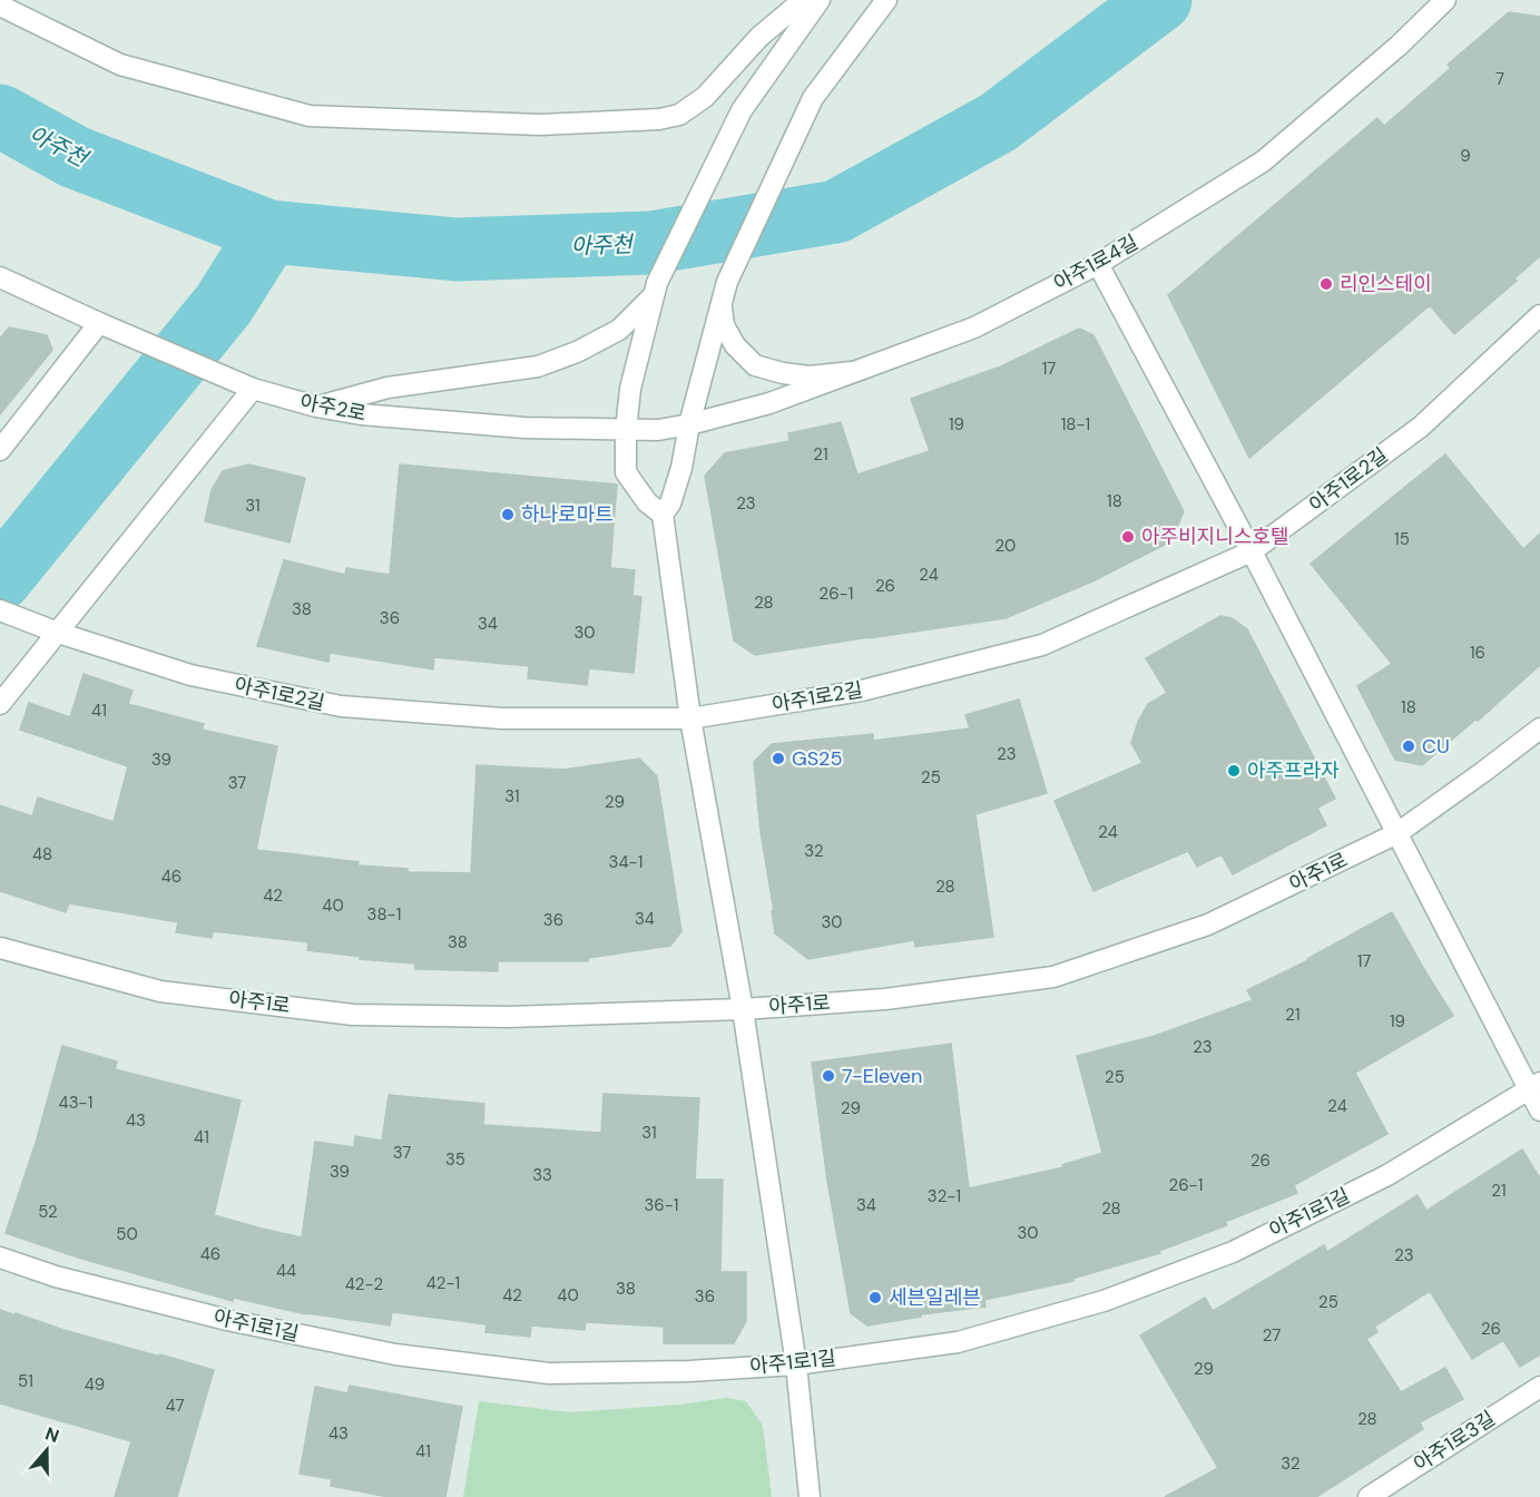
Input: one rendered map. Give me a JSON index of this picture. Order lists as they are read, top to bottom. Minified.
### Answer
{"streets":{"street":["아주1로4길","아주2로","아주1로2길","아주1로","아주1로1길","아주1로3길"]},"crossings":[["아주1로4길","아주2로"]],"water":["아주천"],"places":["리인스테이","하나로마트","아주비지니스호텔","CU","GS25","아주프라자","7-Eleven","세븐일레븐"],"house_numbers":["7","9","17","19","18-1","21","18","23","31","15","20","24","26","26-1","28","38","36","34","30","16","18","41","23","39","25","37","31","29","24","32","48","34-1","46","28","42","40","38-1","34","36","30","38","17","21","19","23","25","43-1","24","29","43","31","41","37","35","26","39","33","26-1","21","32-1","36-1","34","28","52","30","50","46","23","44","42-1","42-2","38","42","40","36","25","26","27","29","51","49","47","28","43","41","32"],"north":"top"}
